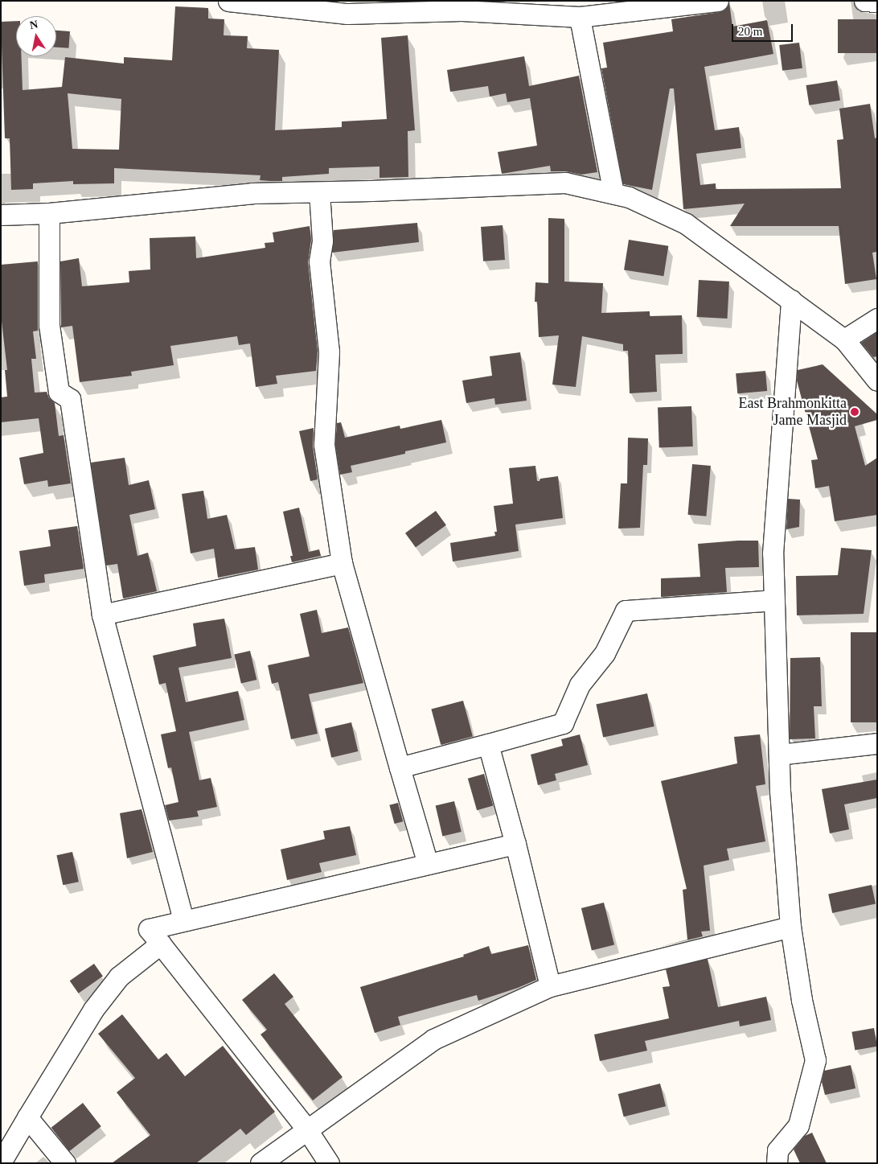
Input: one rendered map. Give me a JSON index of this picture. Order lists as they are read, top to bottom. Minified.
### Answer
{"places":["East Brahmonkitta Jame Masjid"],"scale_bar":"20 m","north":"top"}
